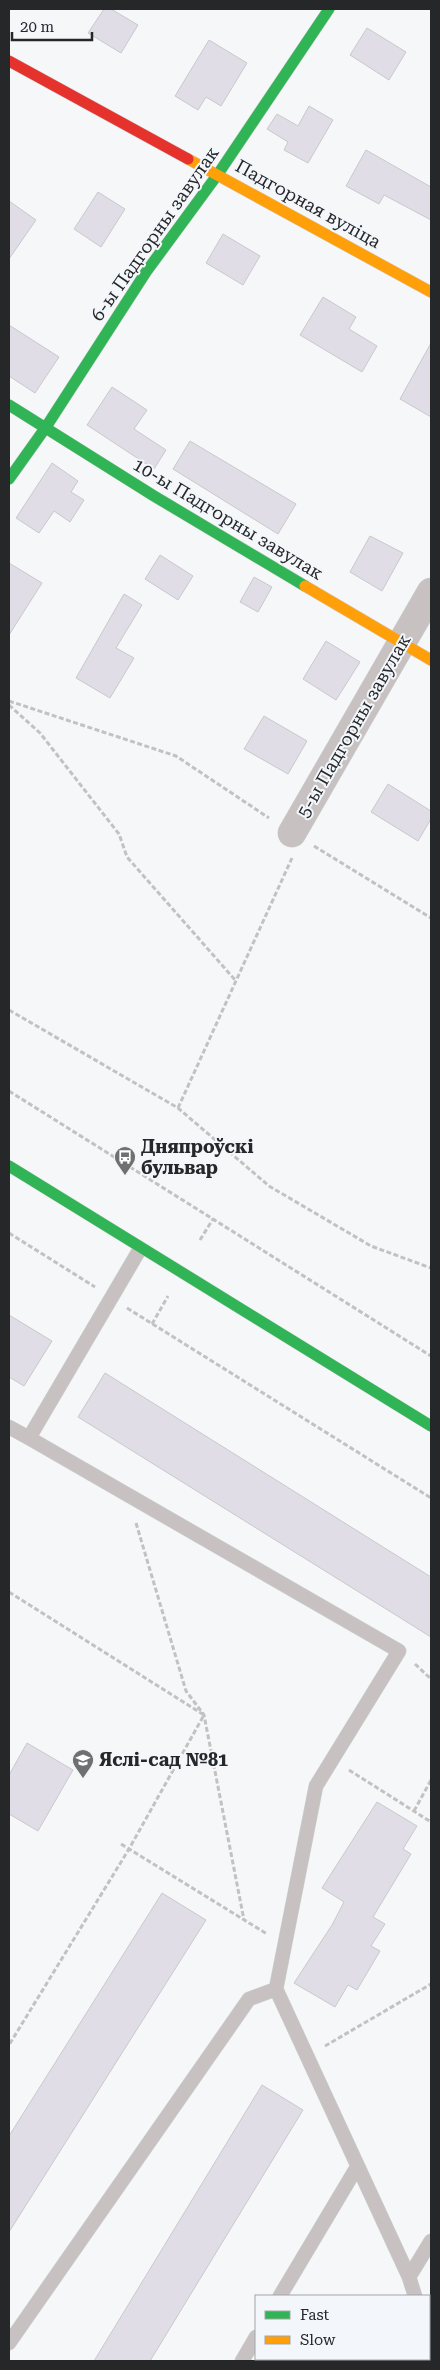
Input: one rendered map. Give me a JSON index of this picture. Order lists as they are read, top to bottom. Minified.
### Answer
{"streets":{"street":["Падгорная вуліца","6-ы Падгорны завулак","10-ы Падгорны завулак","5-ы Падгорны завулак"]},"crossings":[["Падгорная вуліца","6-ы Падгорны завулак"],["6-ы Падгорны завулак","10-ы Падгорны завулак"],["10-ы Падгорны завулак","5-ы Падгорны завулак"]],"places":{"bus stop":["Дняпроўскі бульвар"],"school or university":["Яслі-сад №81"]},"legend":["Fast","Slow"],"scale_bar":"20 m"}
